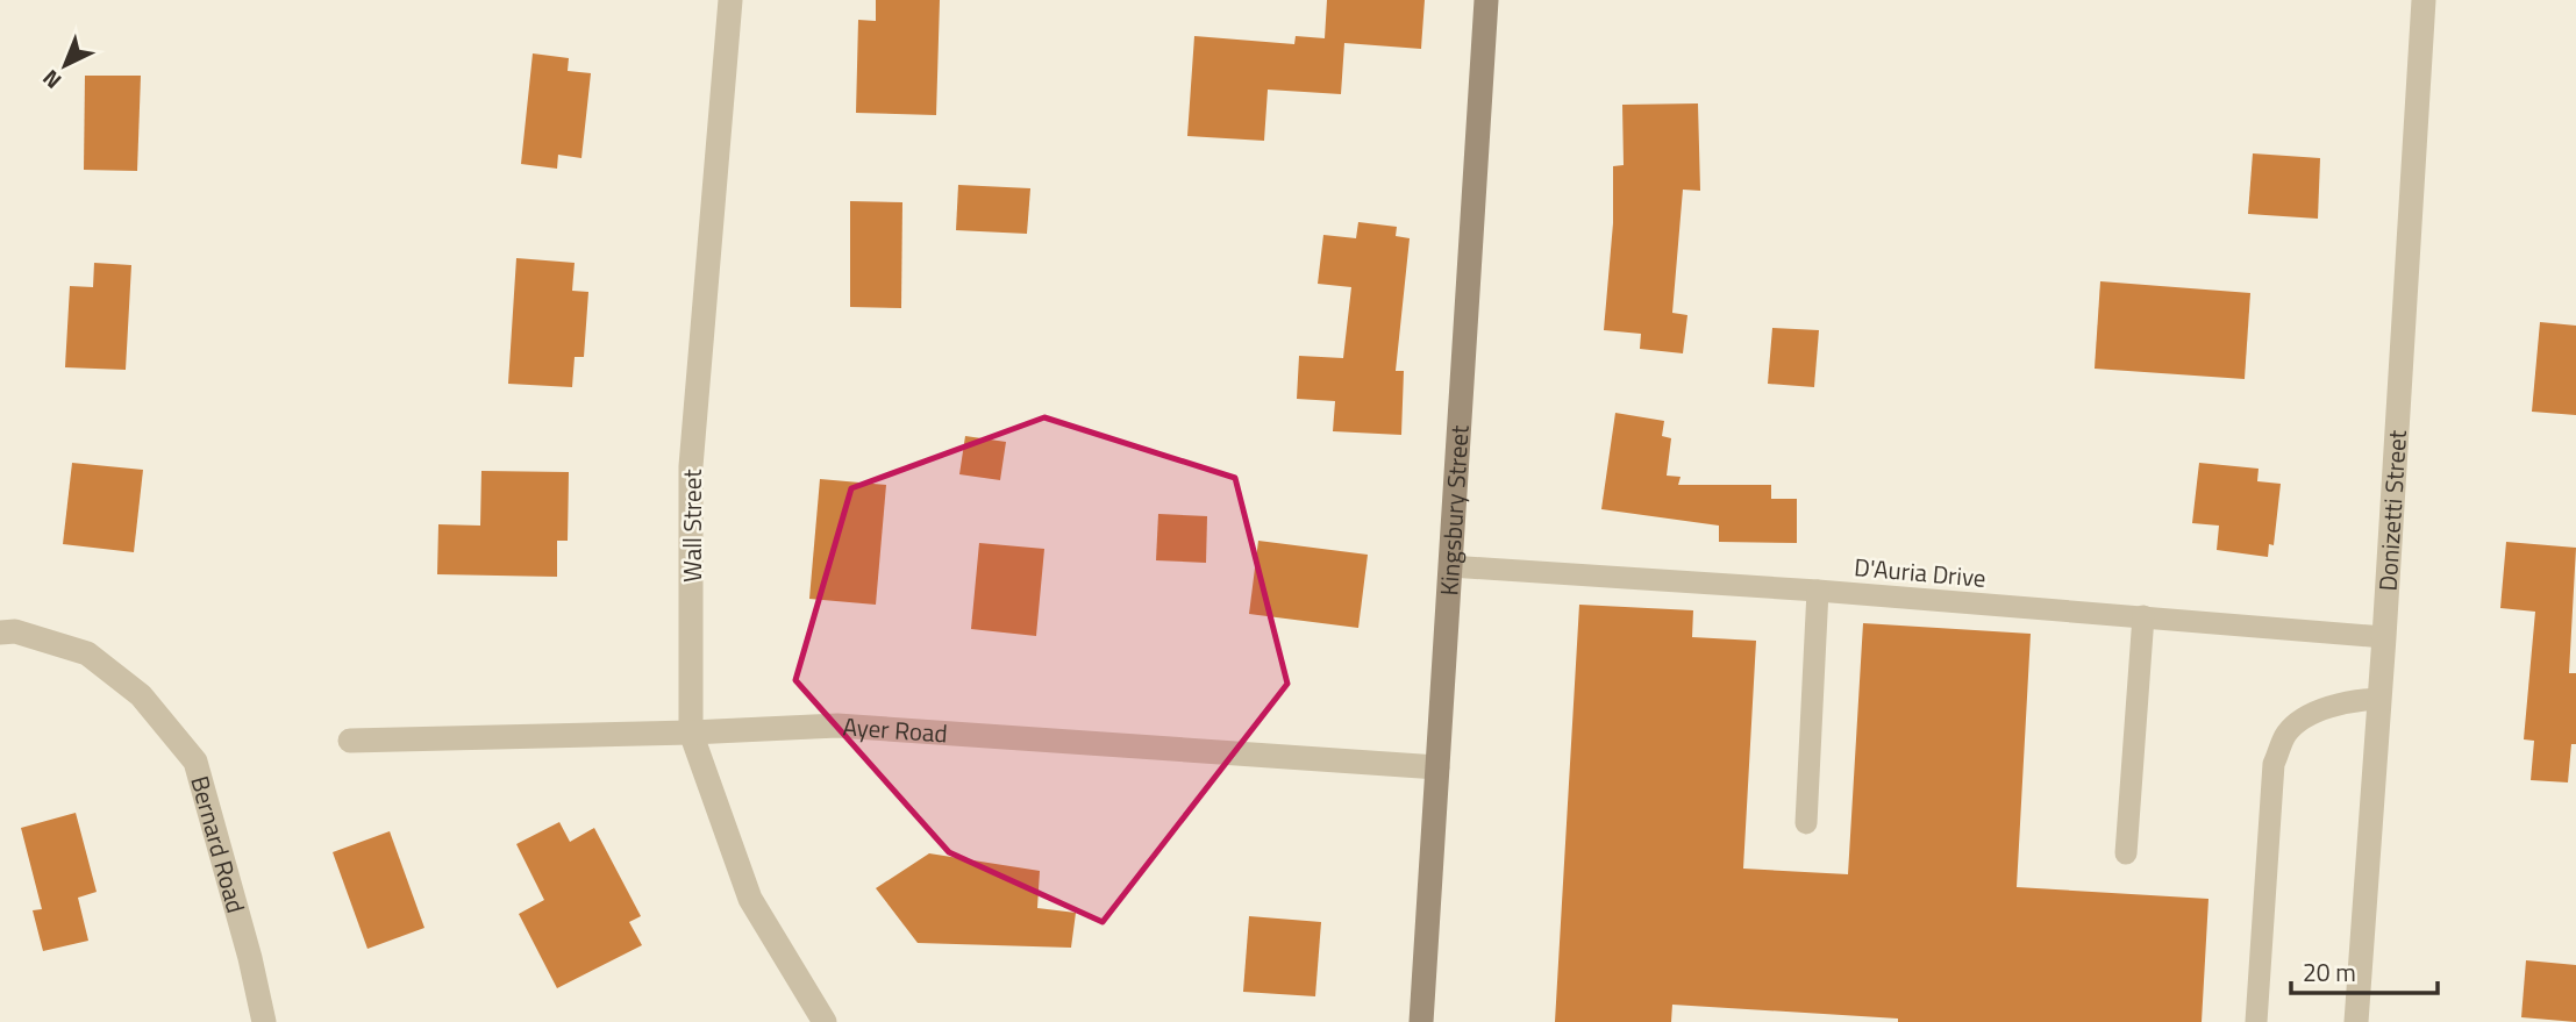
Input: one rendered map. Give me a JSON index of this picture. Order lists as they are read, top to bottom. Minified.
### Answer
{"streets":{"main road":["Kingsbury Street"],"street":["Donizetti Street","Wall Street","Ayer Road","Bernard Road"],"lane":["D'Auria Drive"]},"crossings":[["Kingsbury Street","D'Auria Drive"],["Kingsbury Street","Ayer Road"],["Donizetti Street","D'Auria Drive"],["Wall Street","Ayer Road"]],"scale_bar":"20 m","north":"bottom left"}
